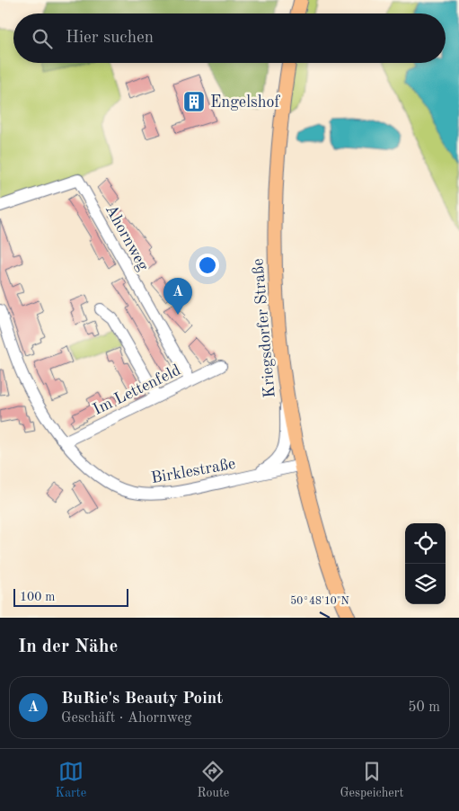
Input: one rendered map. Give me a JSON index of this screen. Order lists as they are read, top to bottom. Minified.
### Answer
{"streets":{"main road":["Kriegsdorfer Straße"],"street":["Ahornweg","Im Lettenfeld","Birklestraße"]},"crossings":[["Ahornweg","Im Lettenfeld"],["Kriegsdorfer Straße","Birklestraße"],["Im Lettenfeld","Birklestraße"]],"places":{"building":["Engelshof"]},"scale_bar":"100 m","page":{"search":"Hier suchen","pins":"A","scale":"100 m","heading":"In der Nähe","list":[{"mark":"A","name":"BuRie's Beauty Point","note":"Geschäft · Ahornweg","value":"50 m"}],"nav":["Karte","Route","Gespeichert"]},"coordinates":["50°48'10\"N"]}
